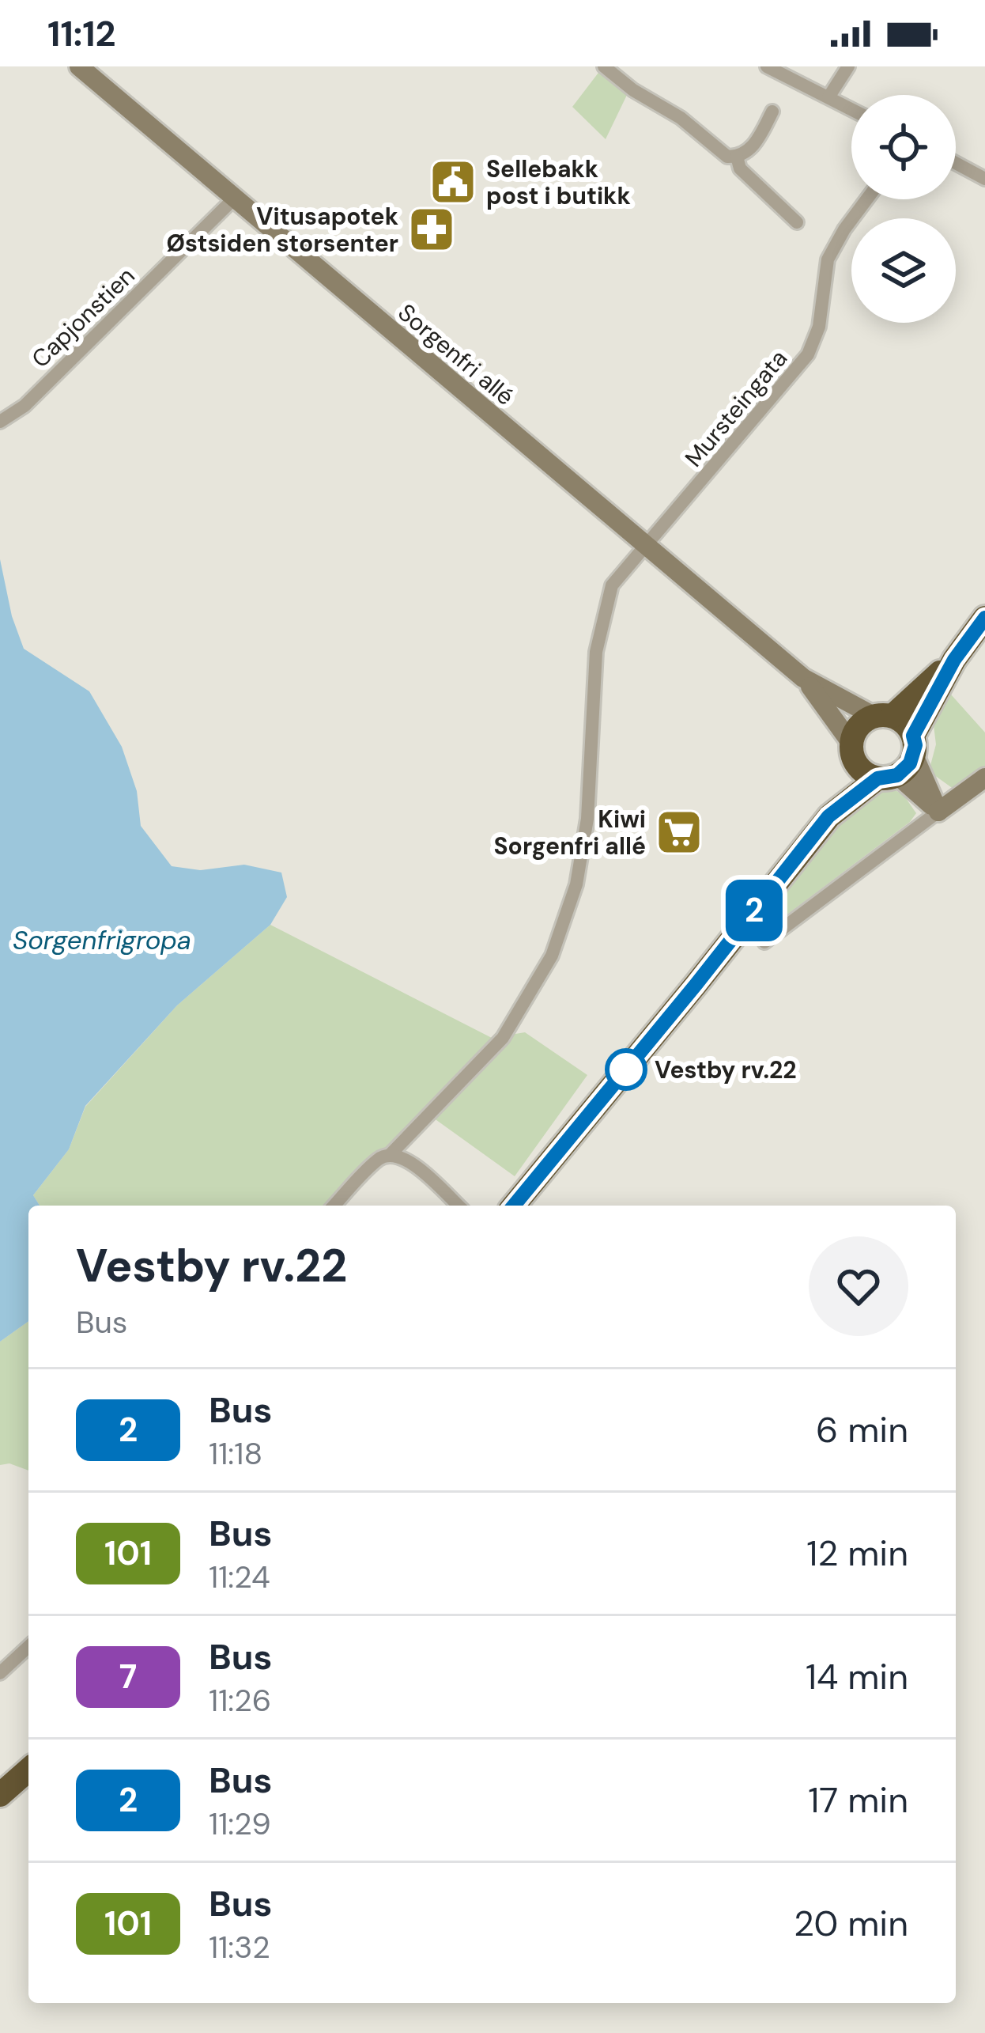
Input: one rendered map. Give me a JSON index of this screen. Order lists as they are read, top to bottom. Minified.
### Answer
{"streets":{"street":["Capjonstien","Sorgenfri allé","Mursteingata"]},"crossings":[["Capjonstien","Sorgenfri allé"],["Sorgenfri allé","Mursteingata"]],"water":["Sorgenfrigropa"],"places":{"public building":["Sellebakk post i butikk"],"pharmacy":["Vitusapotek Østsiden storsenter"],"supermarket":["Kiwi Sorgenfri allé"],"other":["Vestby rv.22"]},"lines":["bus line 2"],"page":{"status":"11:12","on_map":"2","heading":["Vestby rv.22","Bus"],"list":[{"mark":"2","name":"Bus","note":"11:18","value":"6 min"},{"mark":"101","name":"Bus","note":"11:24","value":"12 min"},{"mark":"7","name":"Bus","note":"11:26","value":"14 min"},{"mark":"2","name":"Bus","note":"11:29","value":"17 min"},{"mark":"101","name":"Bus","note":"11:32","value":"20 min"}]}}
